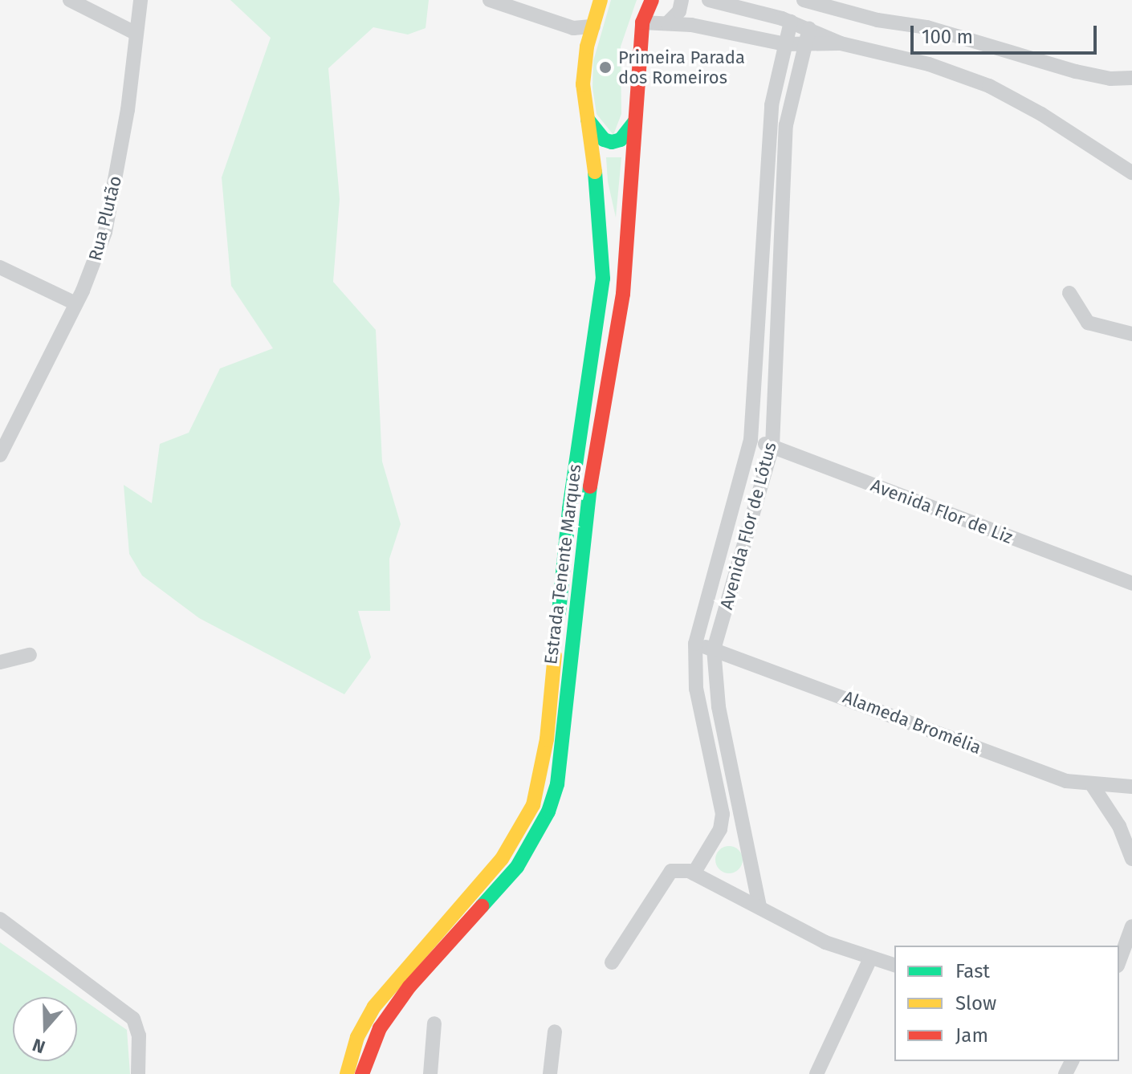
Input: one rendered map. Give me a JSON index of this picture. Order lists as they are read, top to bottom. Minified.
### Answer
{"streets":{"main road":["Estrada Tenente Marques"],"street":["Rua Plutão","Avenida Flor de Liz","Avenida Flor de Lótus","Alameda Bromélia"]},"crossings":[["Avenida Flor de Liz","Avenida Flor de Lótus"],["Avenida Flor de Lótus","Alameda Bromélia"]],"places":["Primeira Parada dos Romeiros"],"legend":["Fast","Slow","Jam"],"scale_bar":"100 m","north":"bottom"}
